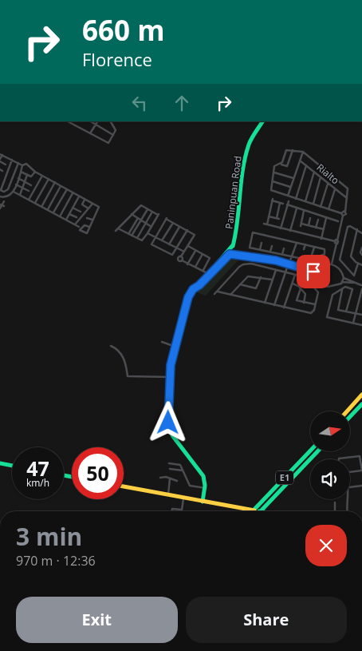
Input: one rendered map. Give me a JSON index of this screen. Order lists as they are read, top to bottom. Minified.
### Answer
{"streets":{"main road":["Paninpuan Road","E1"],"street":["Rialto"]},"north":"right","page":{"turn":["660 m","Florence"],"speed":"47 km/h","limit":"50","heading":["3 min","970 m · 12:36"],"buttons":["Exit","Share"]}}
